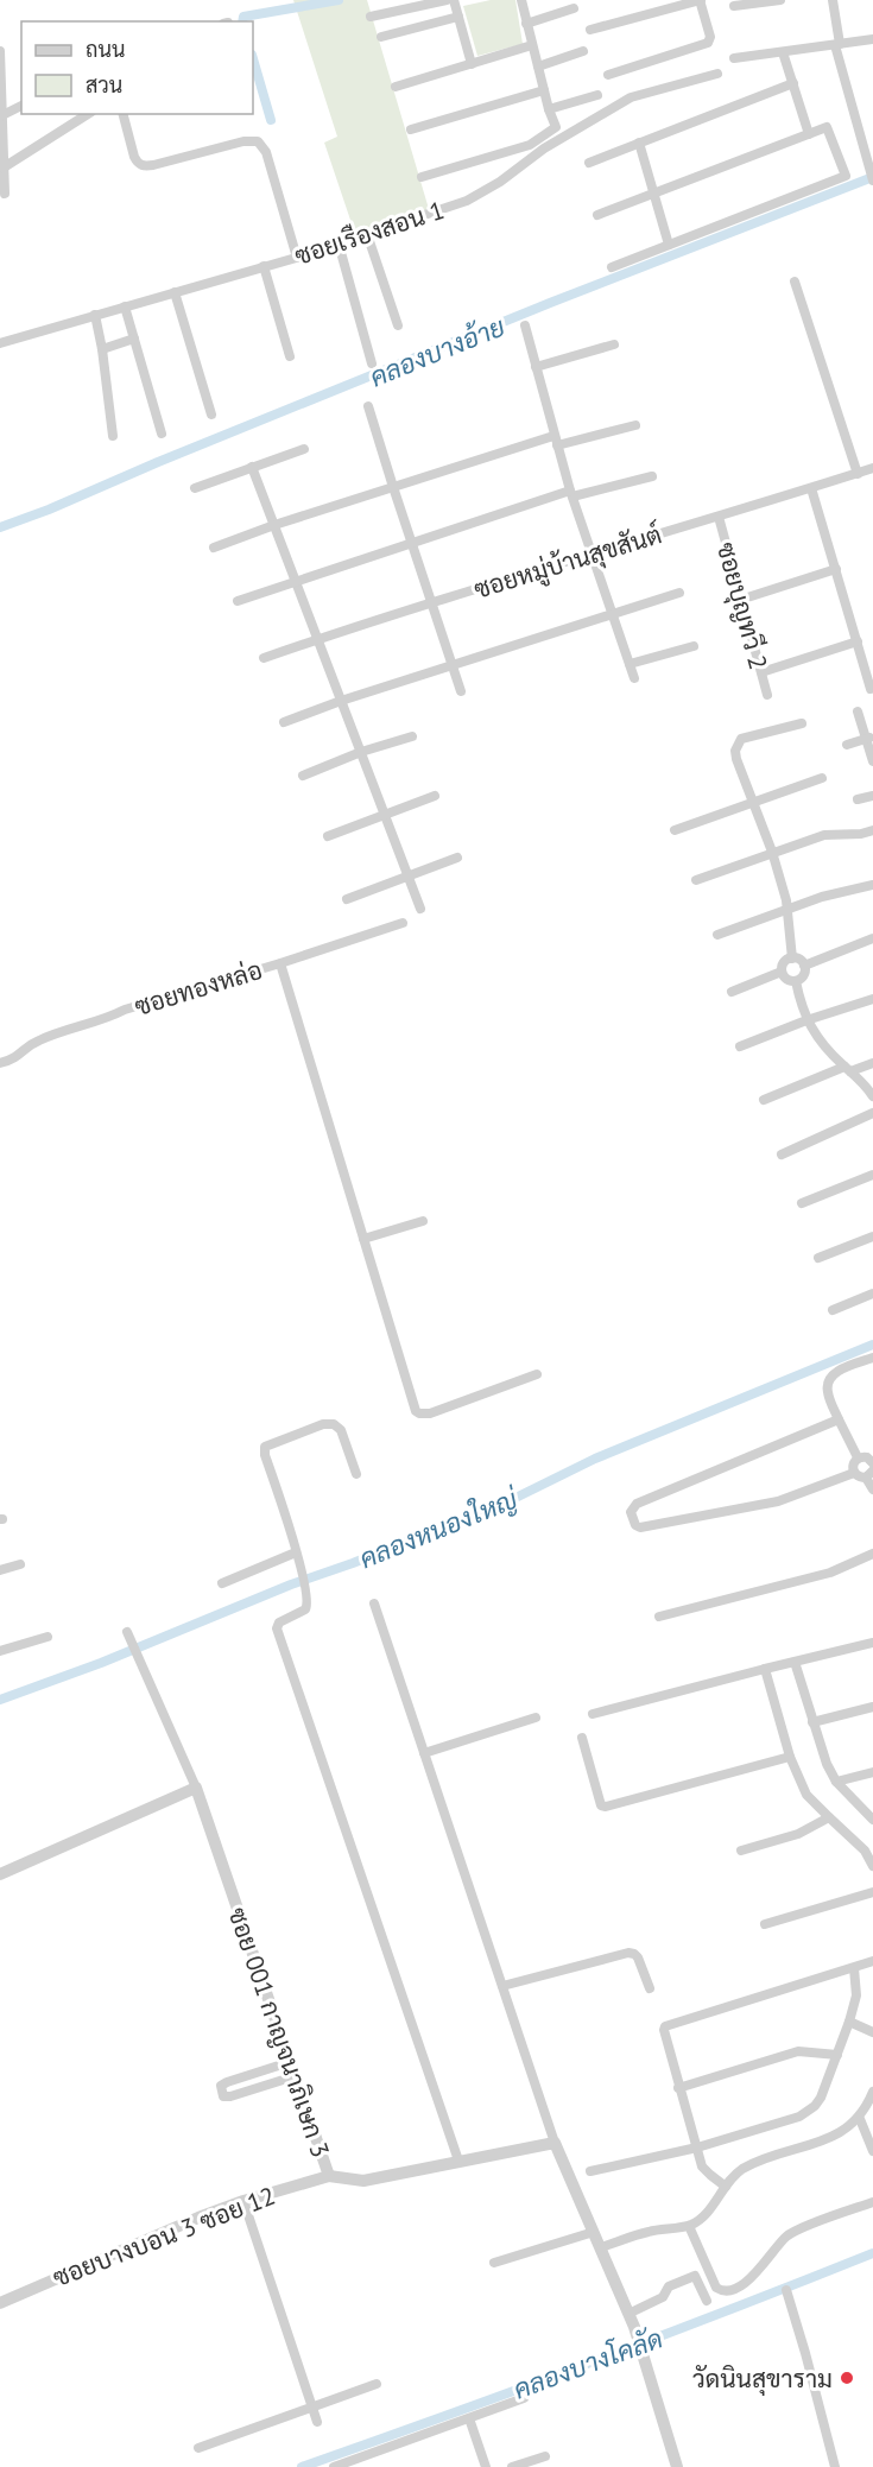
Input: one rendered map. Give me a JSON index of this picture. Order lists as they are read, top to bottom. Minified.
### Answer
{"streets":{"street":["ซอยเรืองสอน 1","ซอยหมู่บ้านสุขสันต์","ซอยบุญทวี 2","ซอยทองหล่อ","ซอย 001 กาญจนาภิเษก 3","ซอยบางบอน 3 ซอย 12"]},"crossings":[["ซอยหมู่บ้านสุขสันต์","ซอยบุญทวี 2"],["ซอย 001 กาญจนาภิเษก 3","ซอยบางบอน 3 ซอย 12"]],"water":["คลองบางอ้าย","คลองหนองใหญ่","คลองบางโคลัด"],"places":["วัดนินสุขาราม"],"legend":["ถนน","สวน"]}
